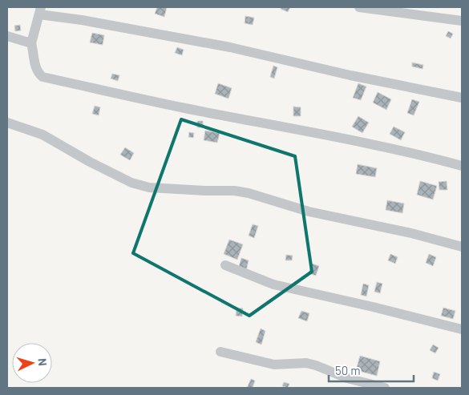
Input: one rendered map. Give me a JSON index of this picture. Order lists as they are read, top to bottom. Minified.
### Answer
{"scale_bar":"50 m","north":"right"}
